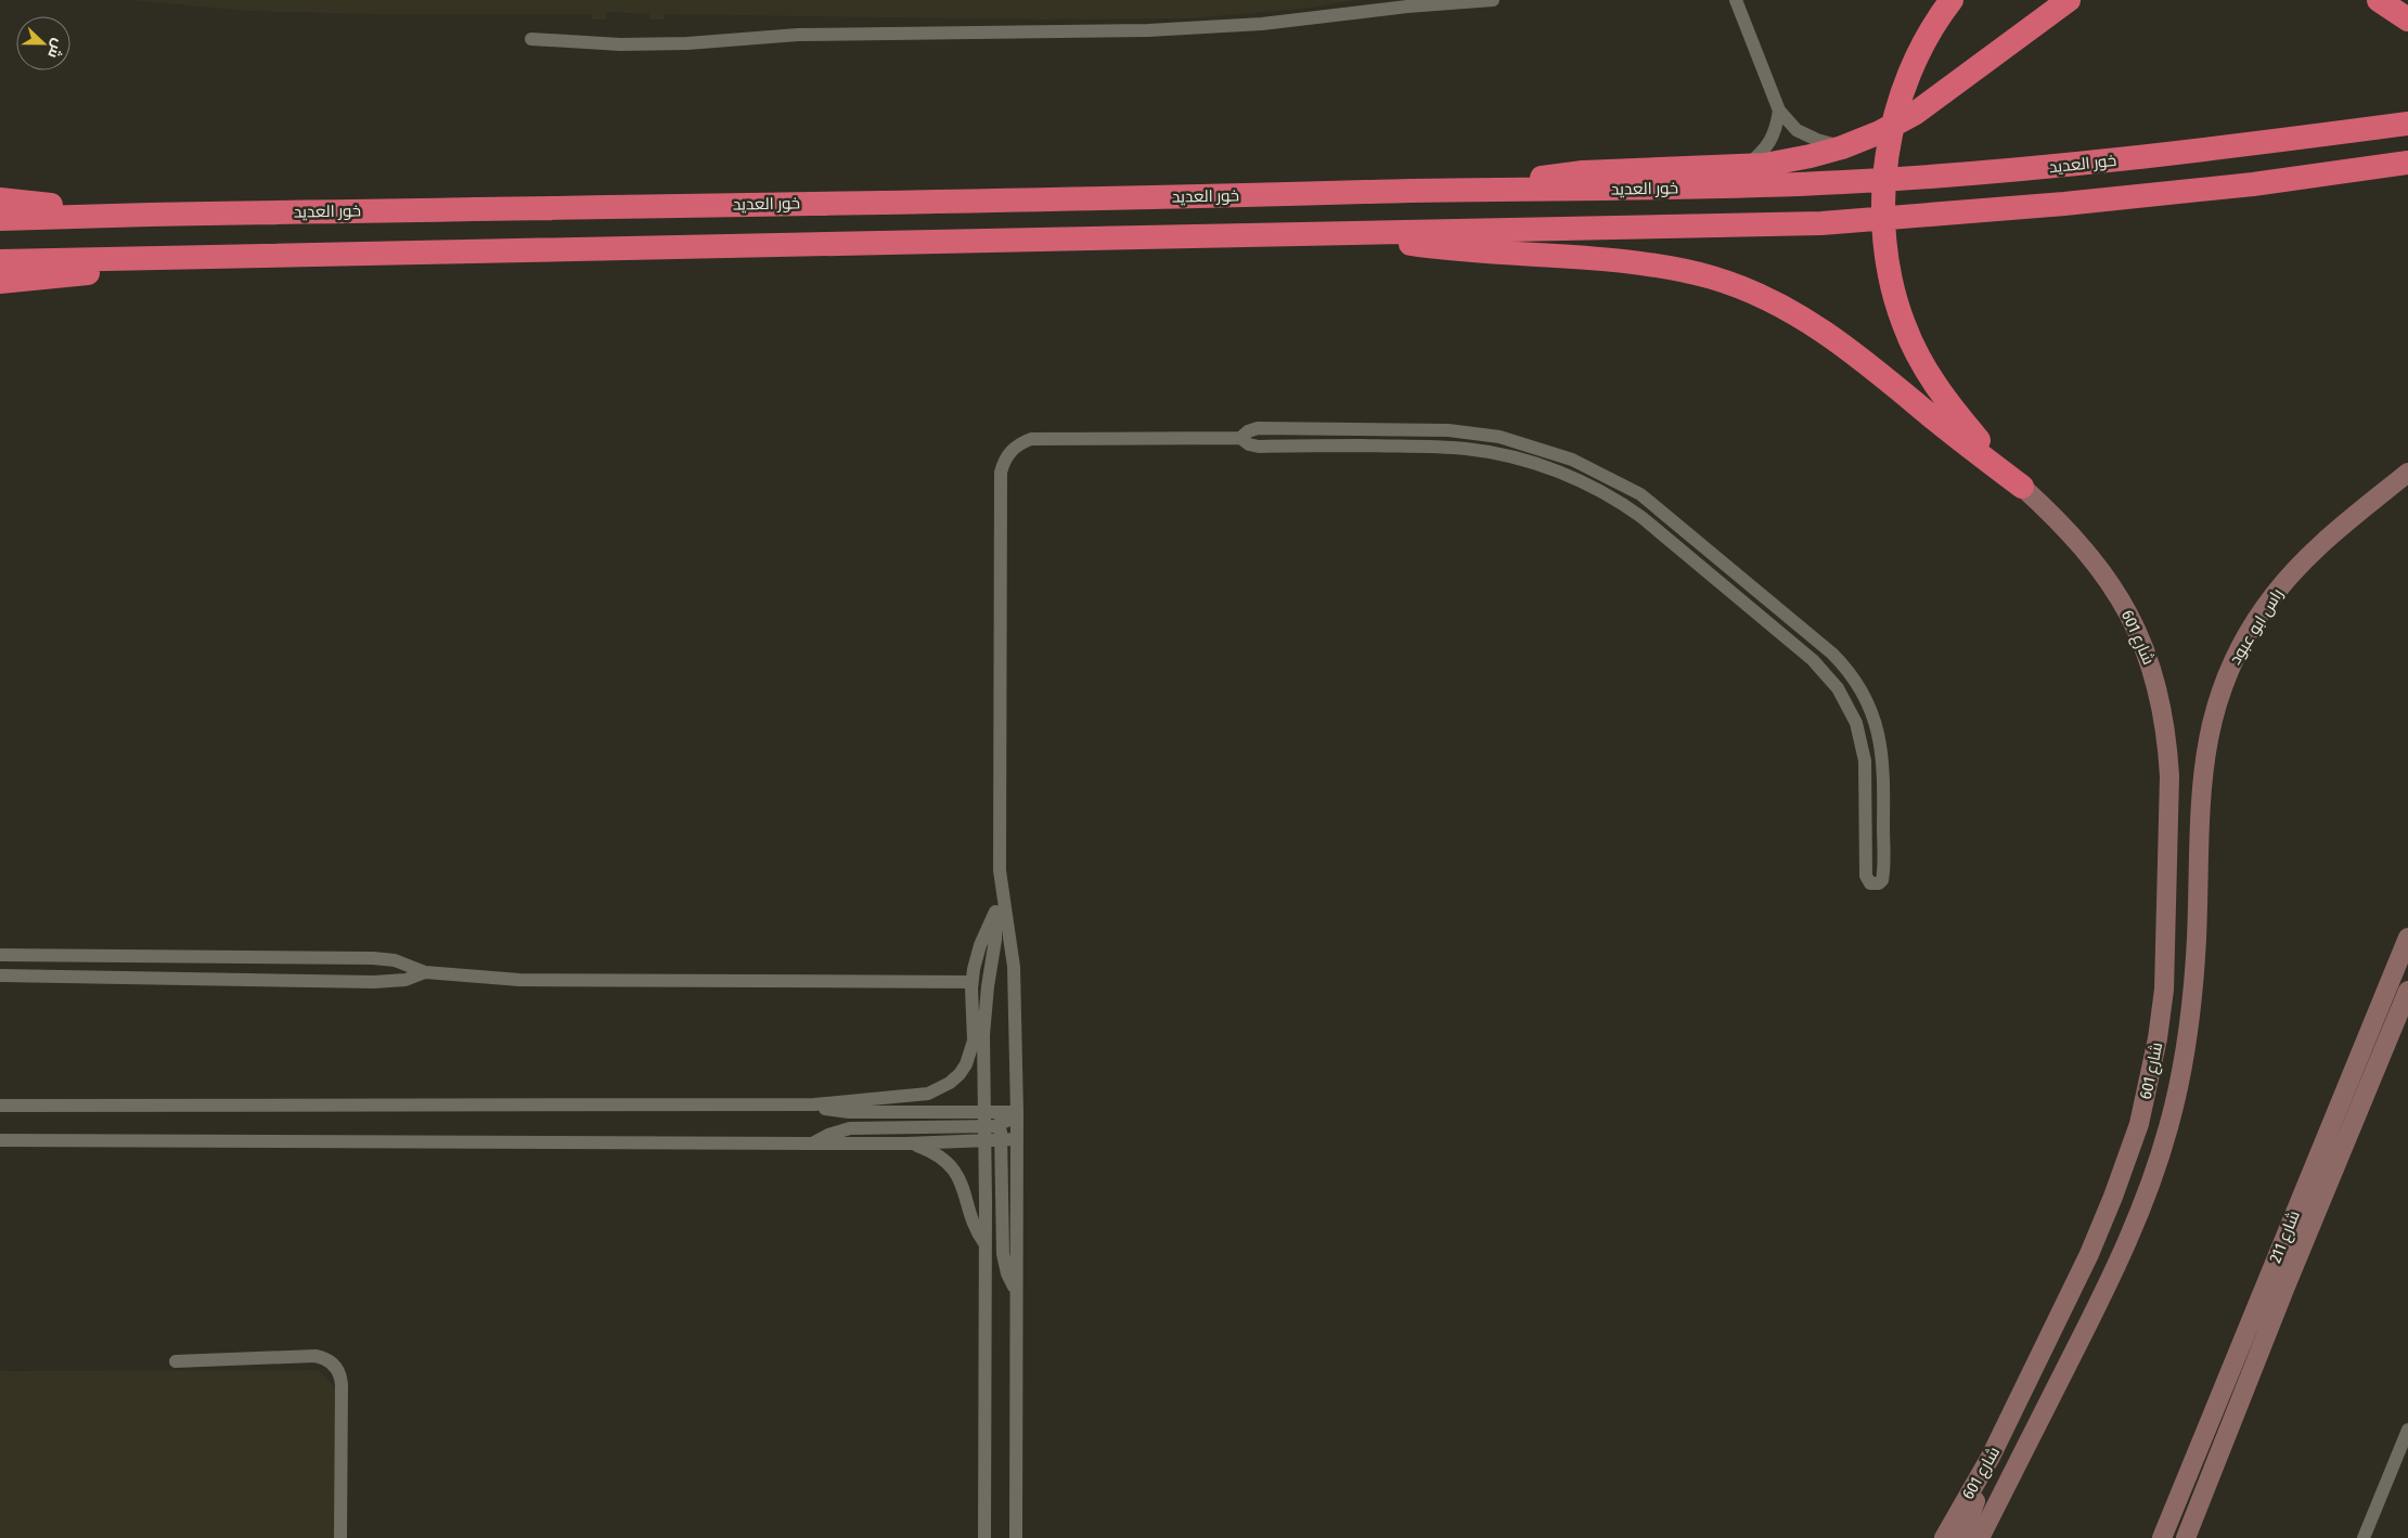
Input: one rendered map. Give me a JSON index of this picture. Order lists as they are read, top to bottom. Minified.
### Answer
{"streets":{"highway":["خور العديد"],"main road":["راس ابو عبود","شارع 601","شارع 211"]},"crossings":[["راس ابو عبود","شارع 601"]],"north":"right"}
